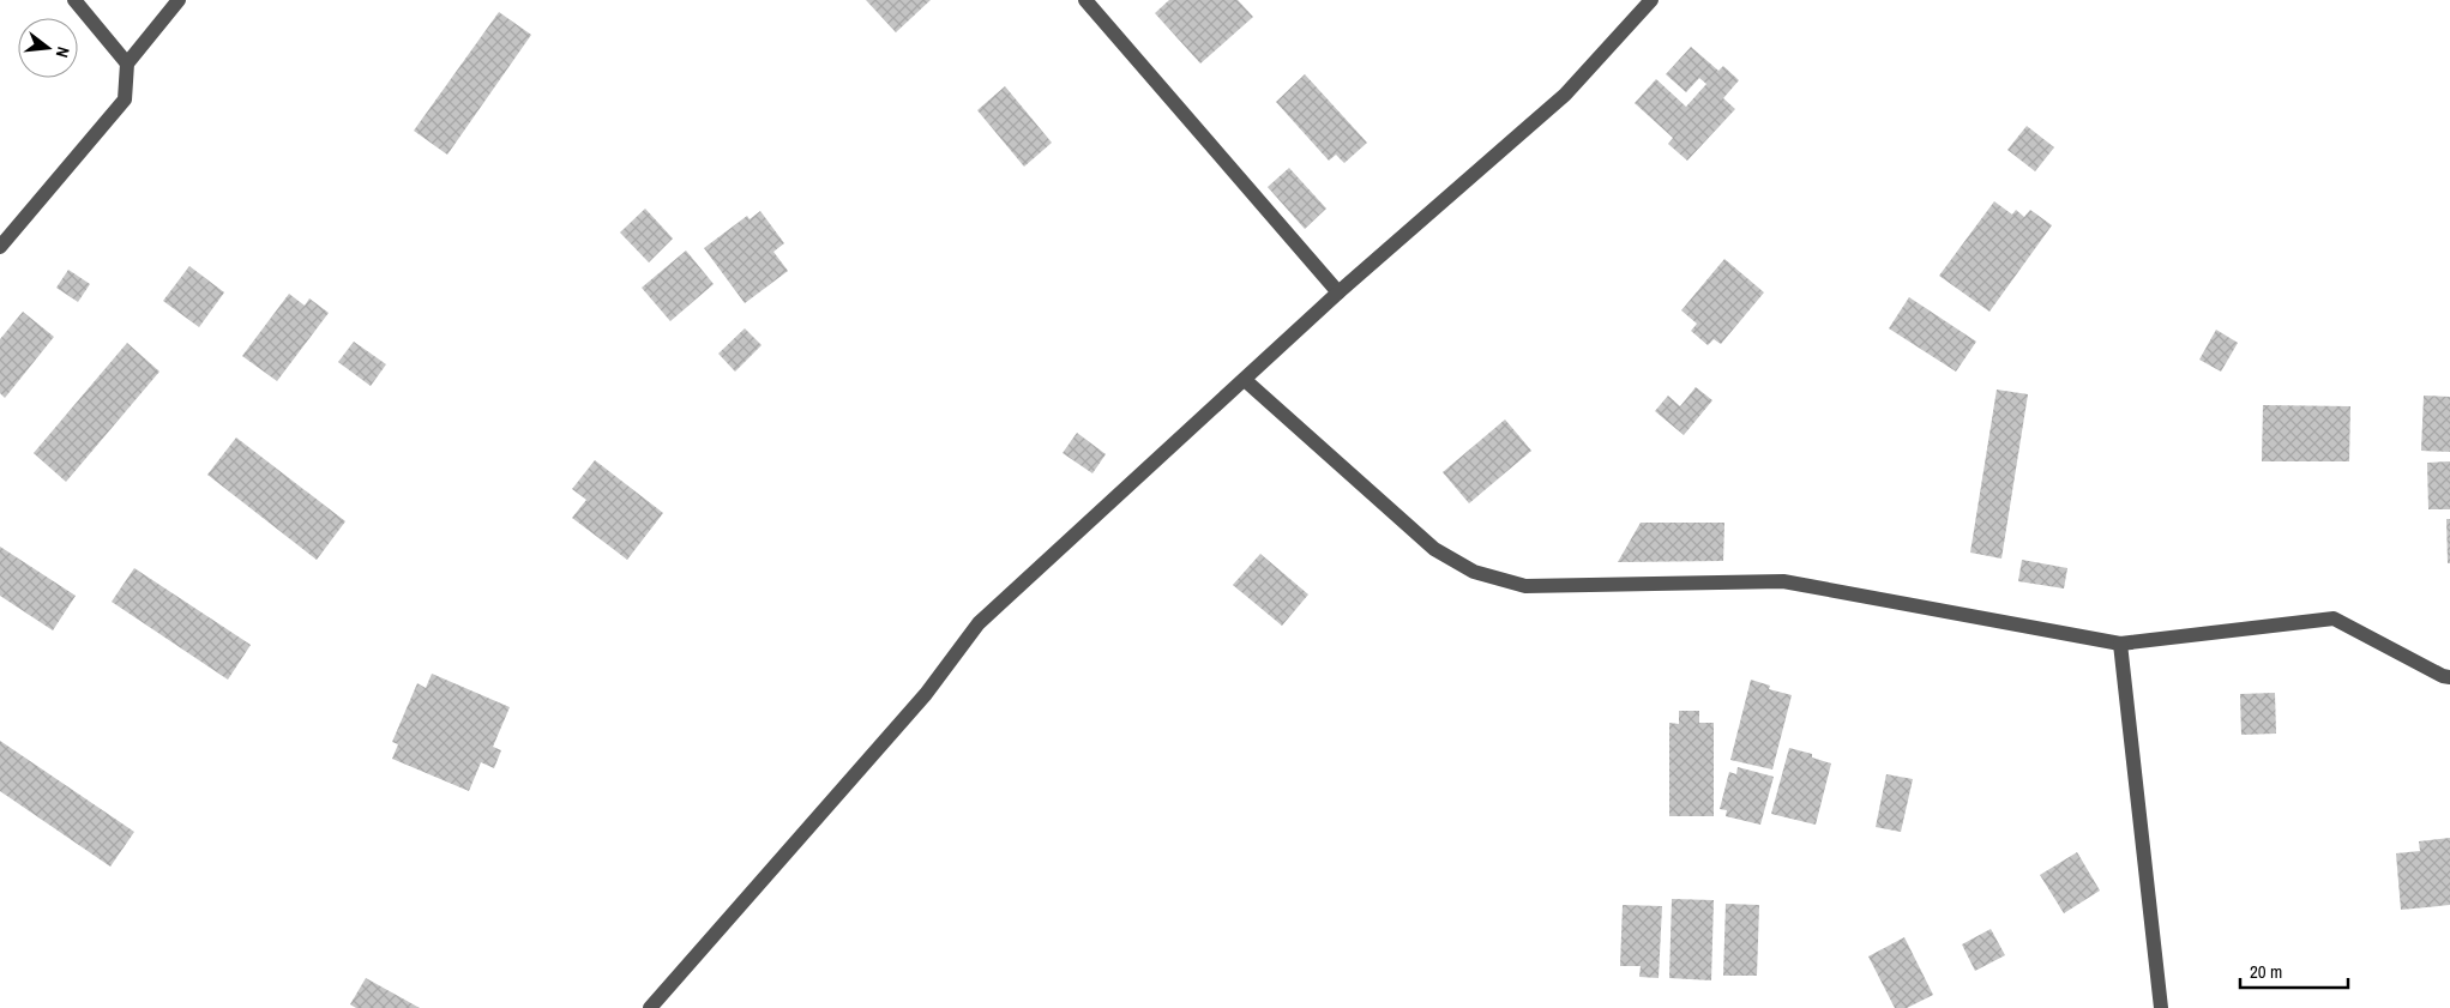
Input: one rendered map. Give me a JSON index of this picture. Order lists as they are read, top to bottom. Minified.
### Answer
{"scale_bar":"20 m","north":"right"}
